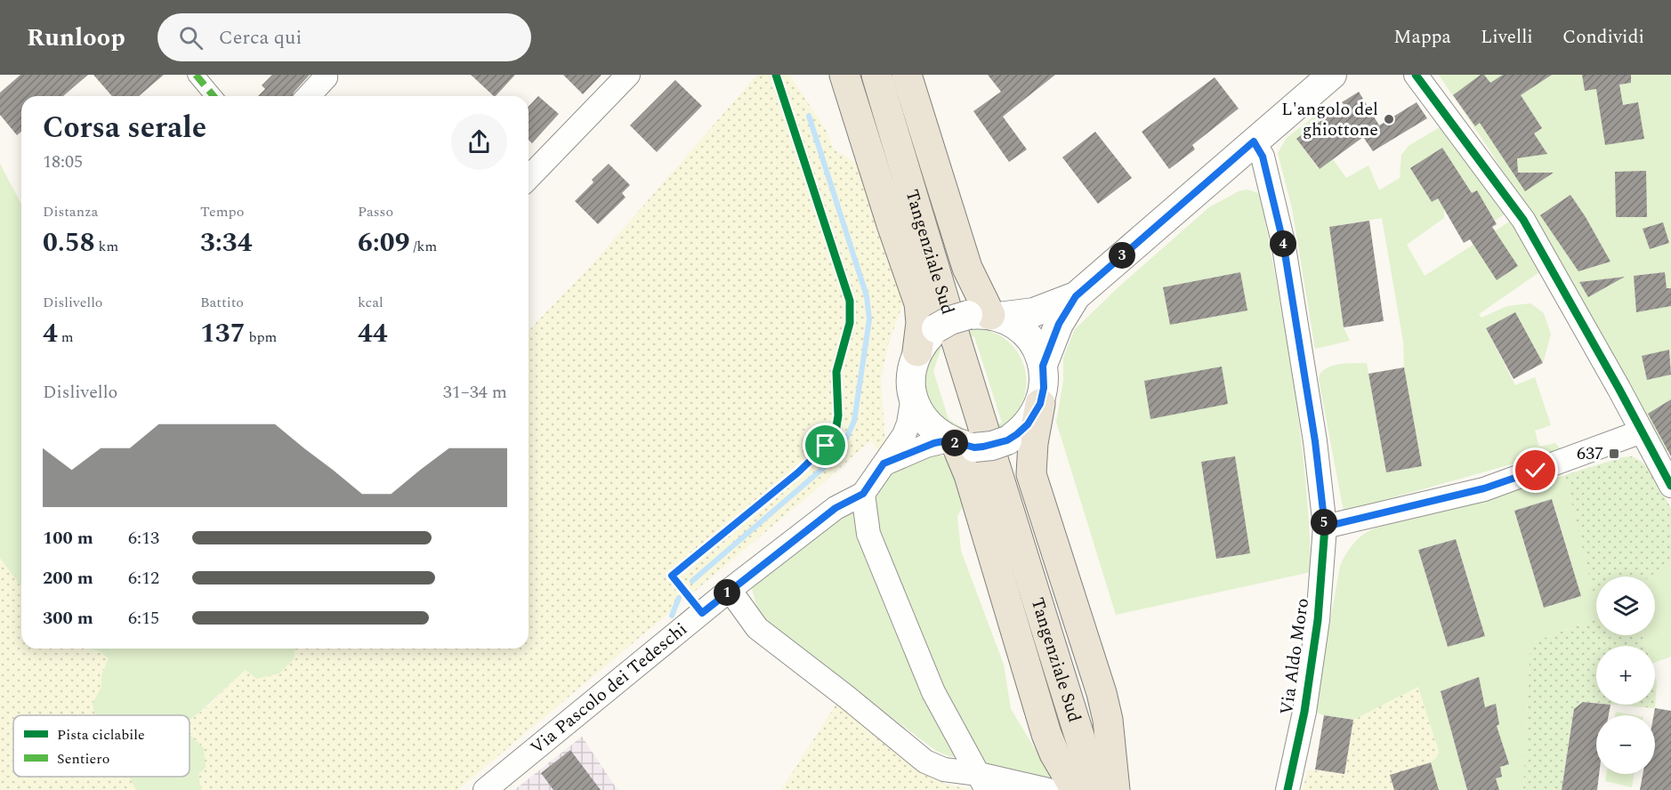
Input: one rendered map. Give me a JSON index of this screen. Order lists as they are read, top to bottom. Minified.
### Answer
{"streets":{"highway":["Tangenziale Sud"],"street":["Via Aldo Moro","Via Pascolo dei Tedeschi"]},"places":{"other":["L'angolo del ghiottone"],"transit":["637"]},"legend":["Pista ciclabile","Sentiero"],"page":{"header":"Runloop","search":"Cerca qui","nav":["Mappa","Livelli","Condividi"],"heading":["Corsa serale","18:05"],"stats":[["Distanza","0.58 km"],["Tempo","3:34"],["Passo","6:09 /km"],["Dislivello","4 m"],["Battito","137 bpm"],["kcal","44"]],"pins":["4","3","2","5","1"],"chart":["Dislivello","31–34 m"],"list":[{"name":"100 m","note":"6:13"},{"name":"200 m","note":"6:12"},{"name":"300 m","note":"6:15"}],"map_buttons":["+","−"]}}
